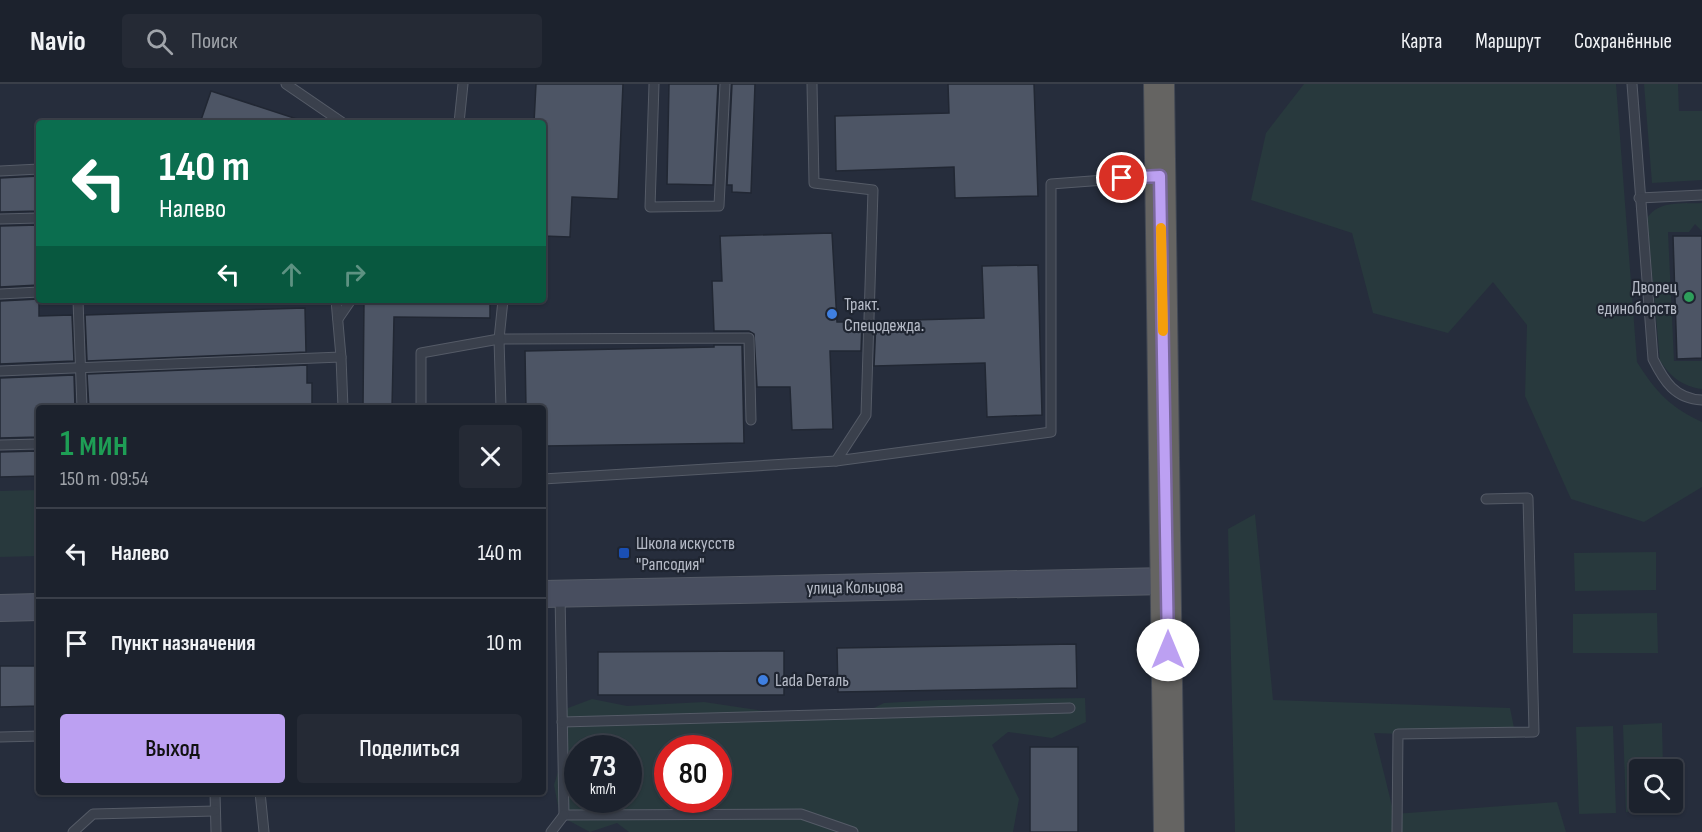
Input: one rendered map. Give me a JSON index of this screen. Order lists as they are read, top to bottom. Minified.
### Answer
{"streets":{"main road":["улица Кольцова"]},"places":{"other":["Дворец единоборств","Тракт. Спецодежда.","Lada Dеталь"],"transit":["Школа искусств \"Рапсодия\""]},"page":{"header":"Navio","search":"Поиск","nav":["Карта","Маршрут","Сохранённые"],"turn":["140 m","Налево"],"heading":["1 мин","150 m · 09:54"],"list":[{"name":"Налево","value":"140 m"},{"name":"Пункт назначения","value":"10 m"}],"buttons":["Выход","Поделиться"],"speed":"73 km/h","limit":"80"}}
